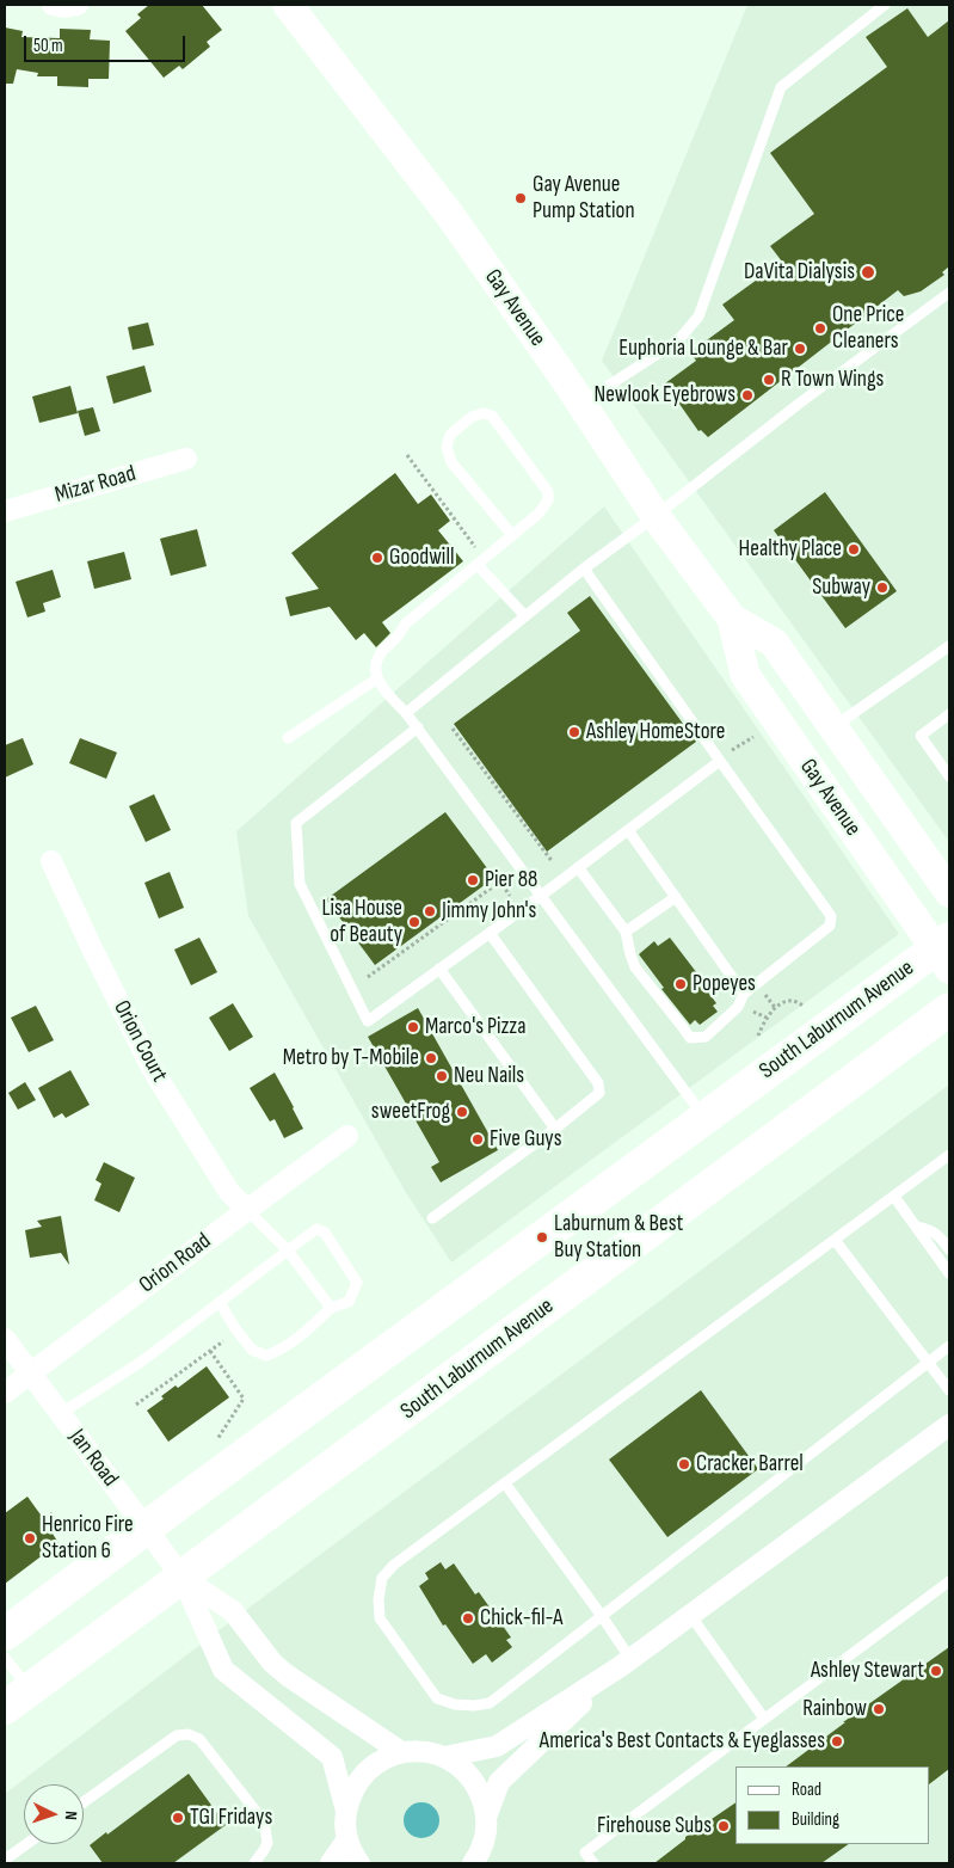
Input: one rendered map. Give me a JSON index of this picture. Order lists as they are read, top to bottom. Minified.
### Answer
{"streets":{"main road":["South Laburnum Avenue"],"street":["Gay Avenue","Mizar Road","Orion Court","Orion Road","Jan Road"]},"crossings":[["Gay Avenue","South Laburnum Avenue"],["South Laburnum Avenue","Jan Road"],["Orion Court","Orion Road"],["Orion Road","Jan Road"]],"places":["Gay Avenue Pump Station","DaVita Dialysis","One Price Cleaners","Euphoria Lounge & Bar","R Town Wings","Newlook Eyebrows","Healthy Place","Goodwill","Subway","Ashley HomeStore","Pier 88","Jimmy John's","Lisa House of Beauty","Popeyes","Marco's Pizza","Metro by T-Mobile","Neu Nails","sweetFrog","Five Guys","Laburnum & Best Buy Station","Cracker Barrel","Henrico Fire Station 6","Chick-fil-A","Ashley Stewart","Rainbow","America's Best Contacts & Eyeglasses","TGI Fridays","Firehouse Subs"],"legend":["Road","Building"],"scale_bar":"50 m","north":"right"}
